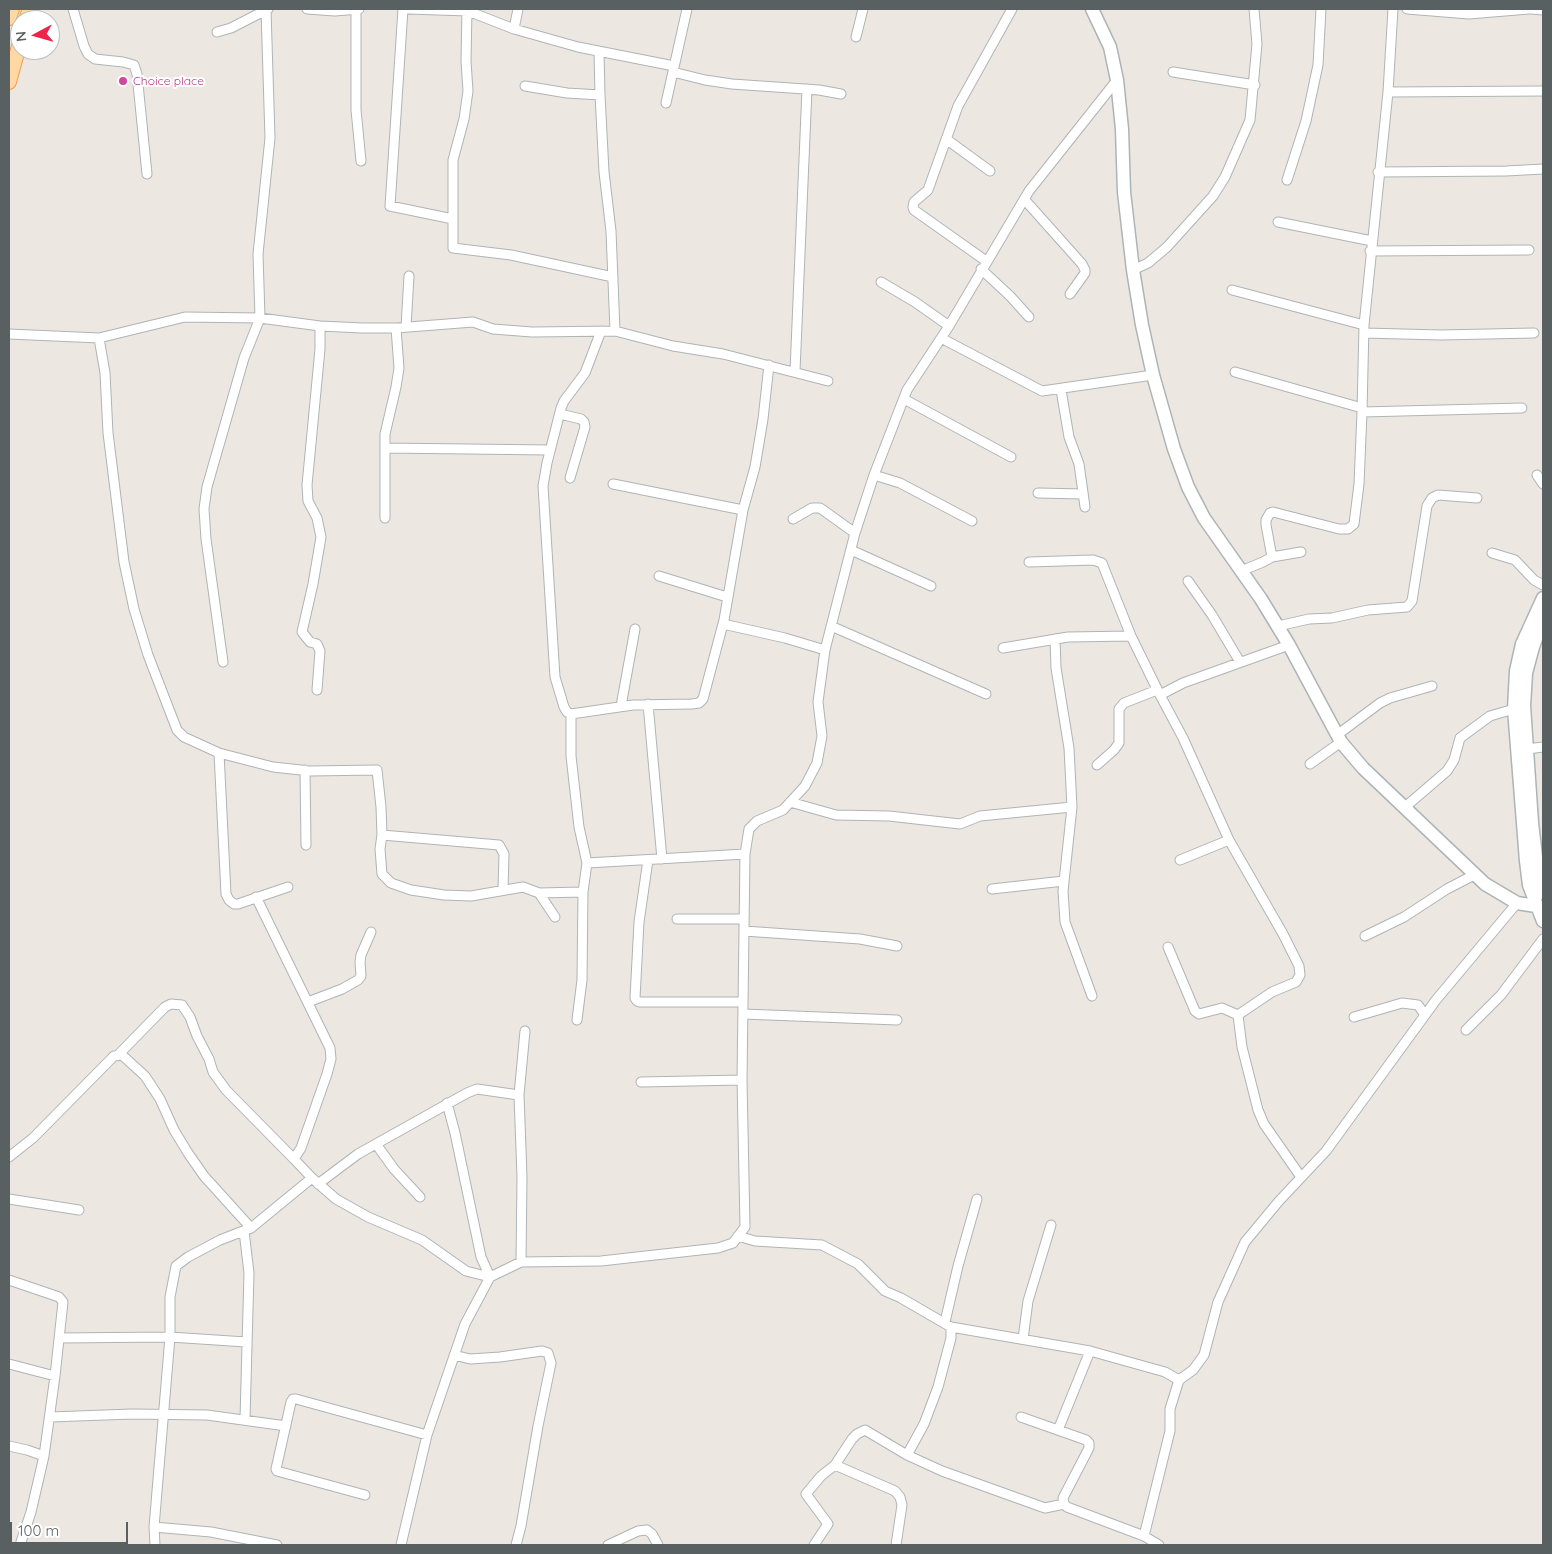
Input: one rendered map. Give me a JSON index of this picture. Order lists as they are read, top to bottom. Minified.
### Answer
{"places":["Choice place"],"scale_bar":"100 m","north":"left"}
